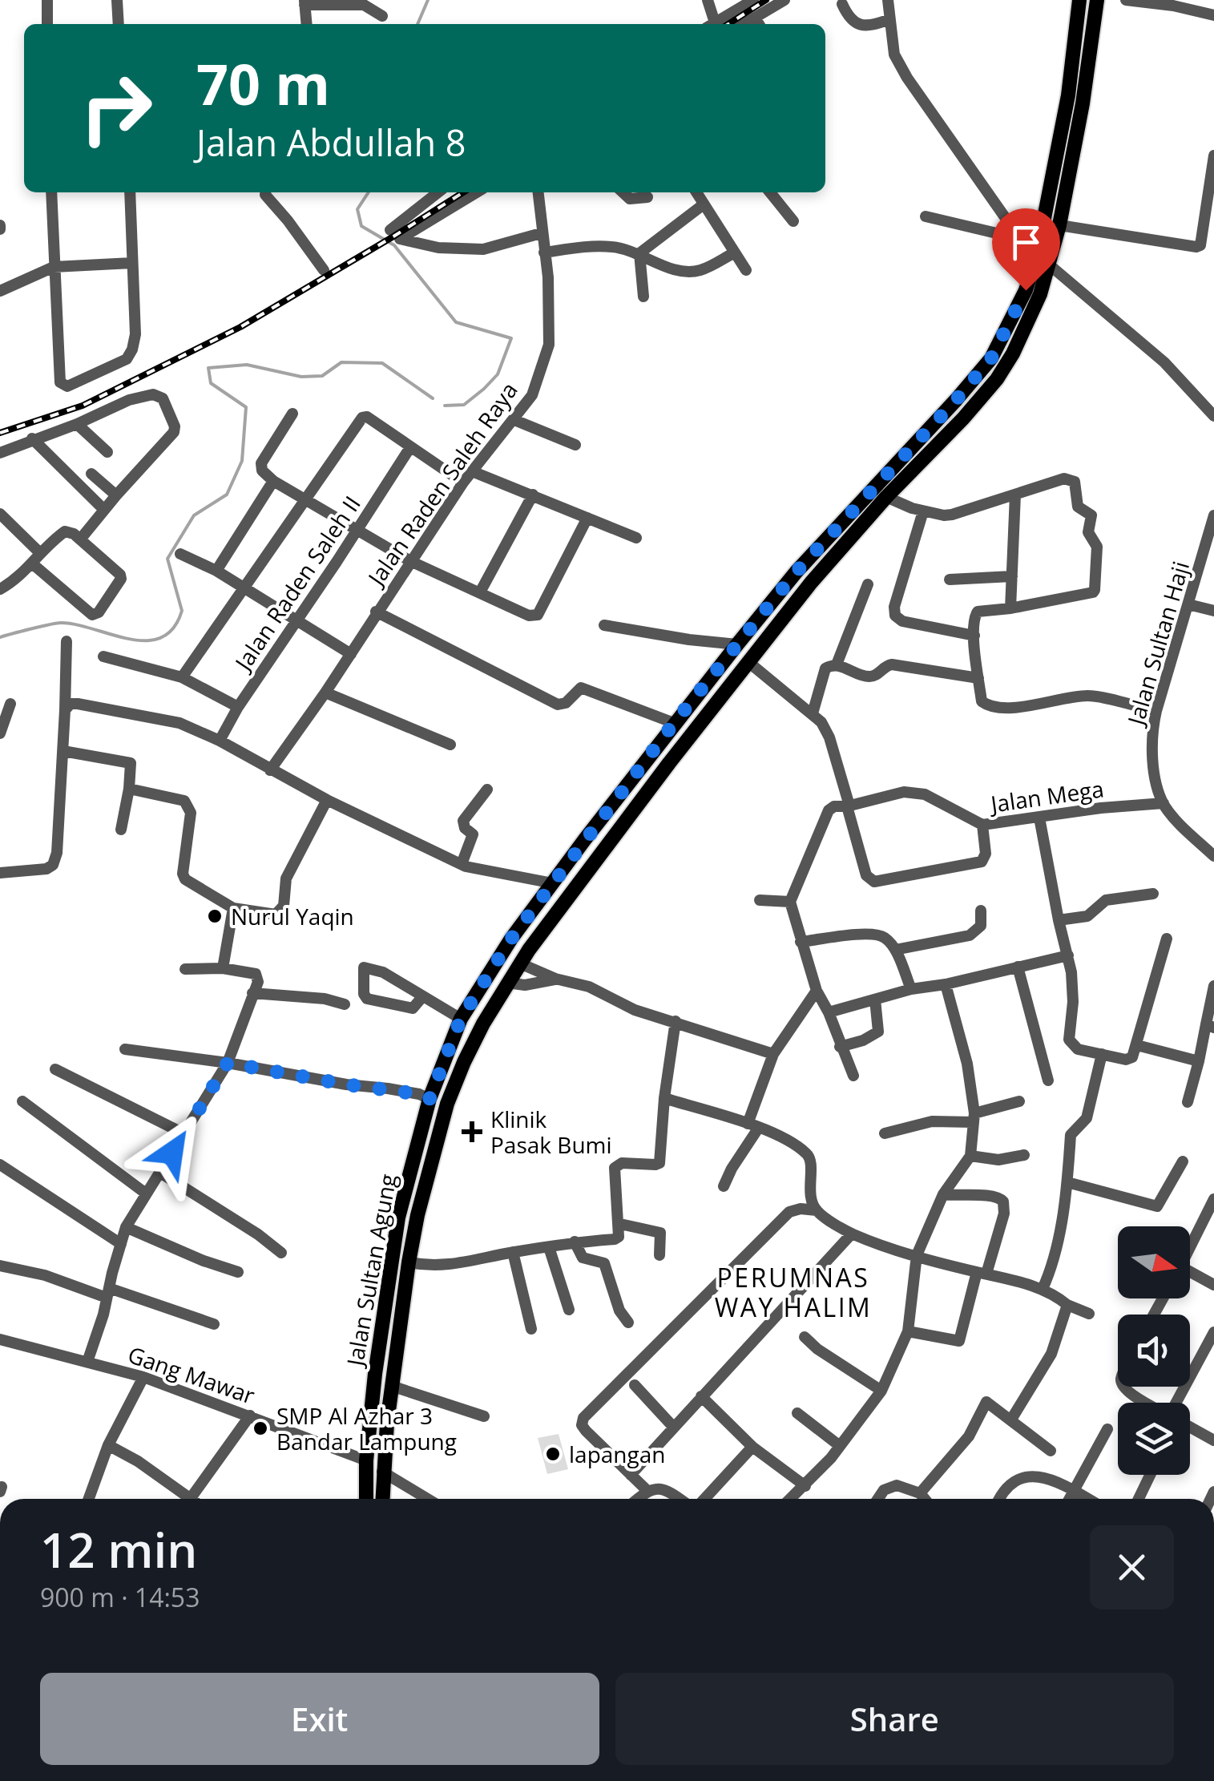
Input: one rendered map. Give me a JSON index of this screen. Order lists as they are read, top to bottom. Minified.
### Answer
{"streets":{"main road":["Jalan Sultan Agung"],"street":["Jalan Raden Saleh Raya","Jalan Raden Saleh II","Jalan Sultan Haji","Jalan Mega","Gang Mawar"]},"crossings":[["Jalan Sultan Haji","Jalan Mega"],["Jalan Sultan Agung","Gang Mawar"]],"districts":["PERUMNAS WAY HALIM"],"places":{"other":["Nurul Yaqin","SMP Al Azhar 3 Bandar Lampung","lapangan"],"health":["Klinik Pasak Bumi"]},"north":"right","page":{"turn":["70 m","Jalan Abdullah 8"],"heading":["12 min","900 m · 14:53"],"buttons":["Exit","Share"]}}
